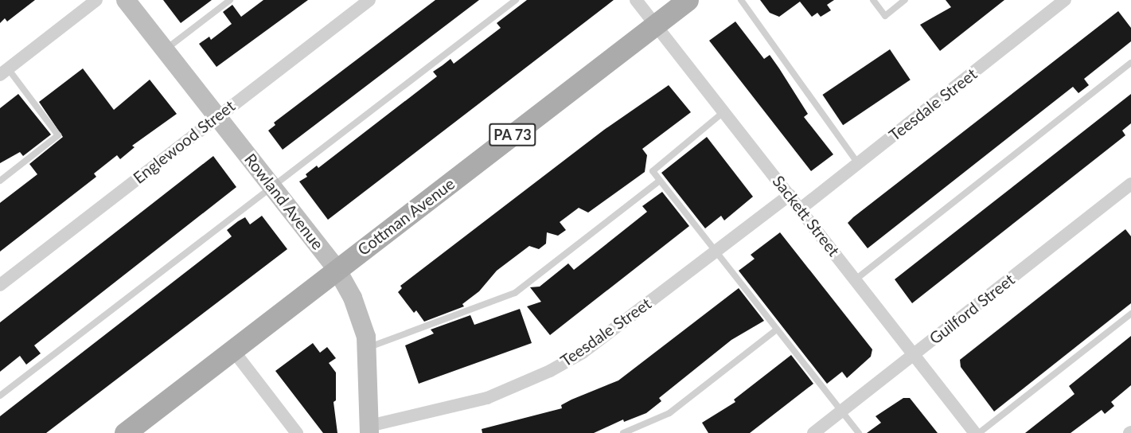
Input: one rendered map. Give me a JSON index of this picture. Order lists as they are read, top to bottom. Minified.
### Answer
{"streets":{"main road":["PA 73","Cottman Avenue"],"street":["Teesdale Street","Englewood Street","Rowland Avenue","Sackett Street","Guilford Street"]},"crossings":[["Teesdale Street","Rowland Avenue"],["Teesdale Street","Sackett Street"],["Englewood Street","Rowland Avenue"],["Rowland Avenue","Cottman Avenue"],["Sackett Street","Cottman Avenue"],["Sackett Street","Guilford Street"]]}
